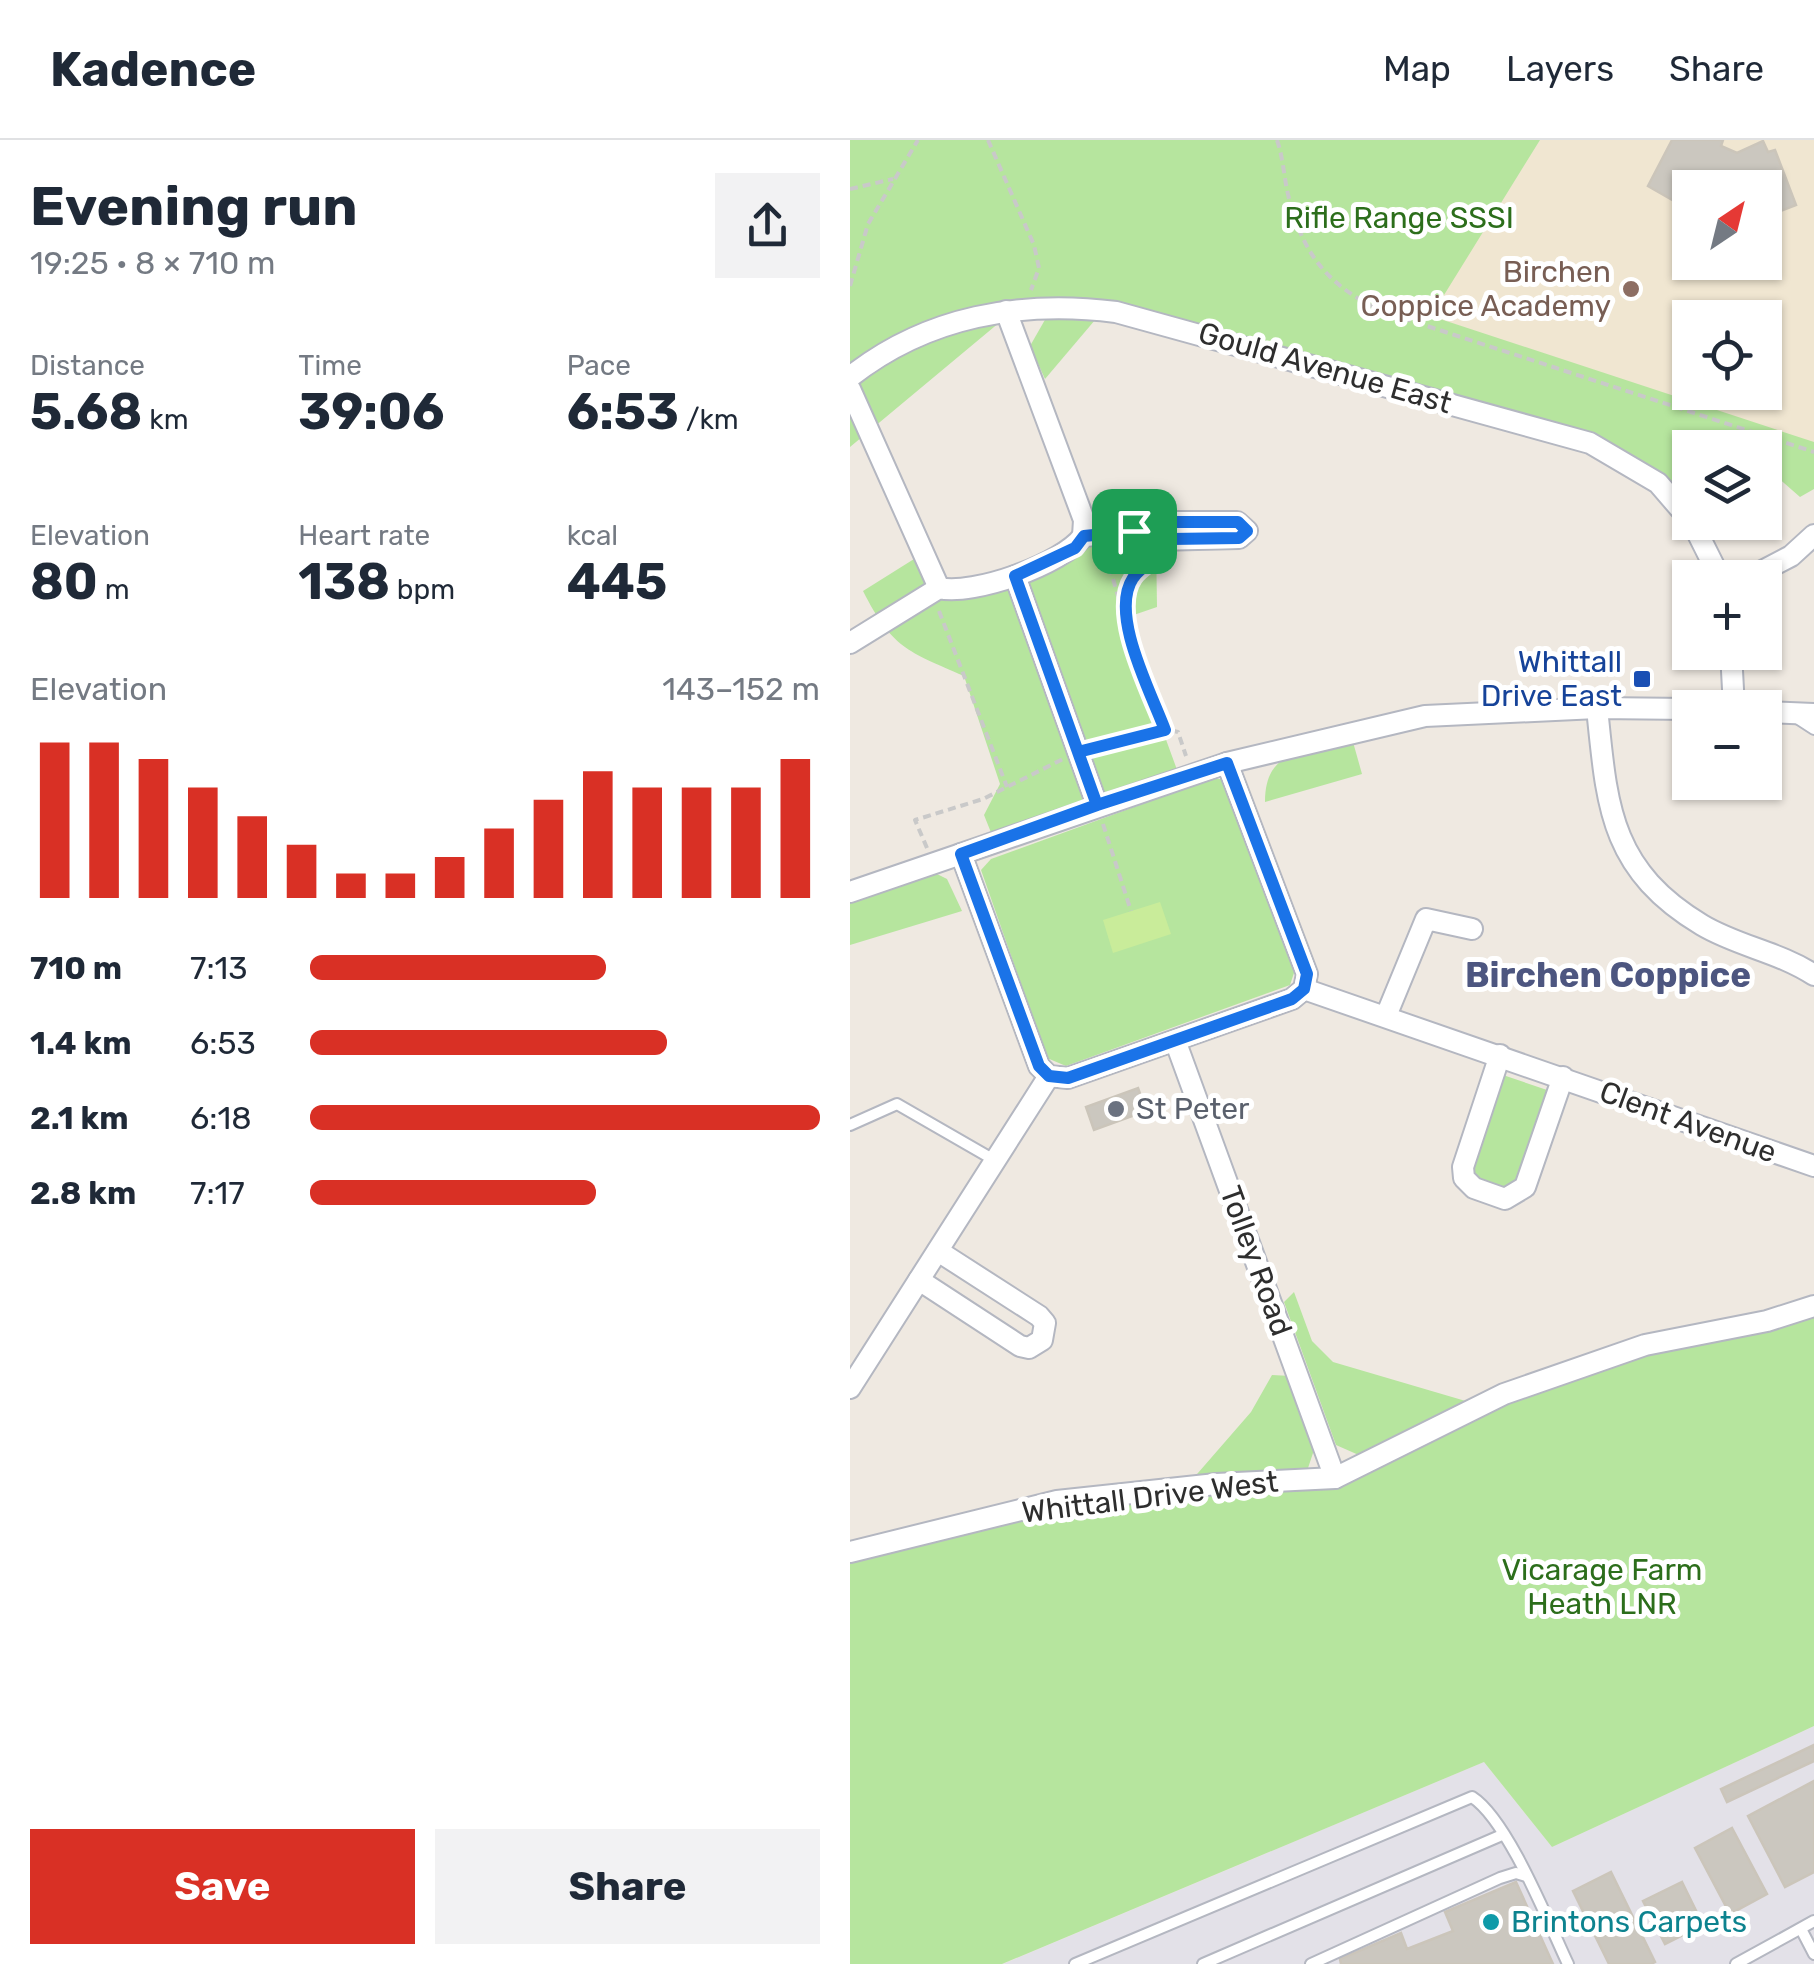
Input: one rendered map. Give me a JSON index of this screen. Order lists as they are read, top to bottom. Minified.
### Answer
{"streets":{"street":["Gould Avenue East","Clent Avenue","Tolley Road","Whittall Drive West"]},"crossings":[["Tolley Road","Whittall Drive West"]],"districts":["Birchen Coppice"],"parks":["Rifle Range SSSI","Vicarage Farm Heath LNR"],"places":{"other":["Birchen Coppice Academy","St Peter","Brintons Carpets"],"transit":["Whittall Drive East"]},"north":"top right","page":{"header":"Kadence","nav":["Map","Layers","Share"],"heading":["Evening run","19:25 · 8 × 710 m"],"map_buttons":["+","−"],"stats":[["Distance","5.68 km"],["Time","39:06"],["Pace","6:53 /km"],["Elevation","80 m"],["Heart rate","138 bpm"],["kcal","445"]],"chart":["Elevation","143–152 m"],"list":[{"name":"710 m","note":"7:13"},{"name":"1.4 km","note":"6:53"},{"name":"2.1 km","note":"6:18"},{"name":"2.8 km","note":"7:17"}],"buttons":["Save","Share"]}}
